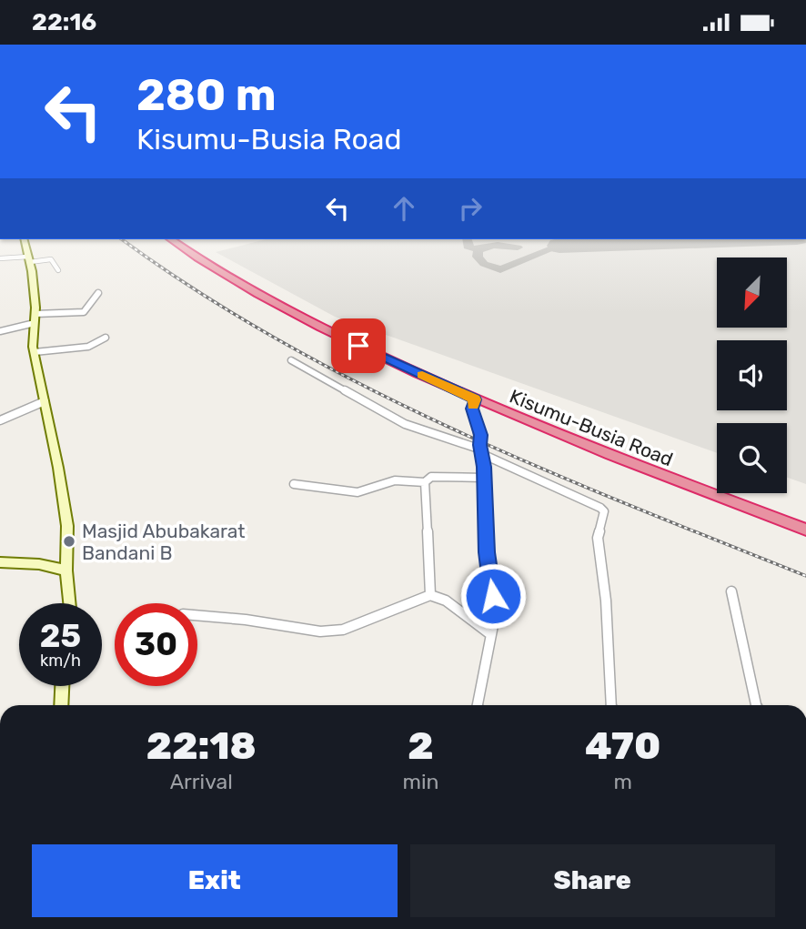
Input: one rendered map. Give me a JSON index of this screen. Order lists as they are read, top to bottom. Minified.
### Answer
{"streets":{"highway":["Kisumu-Busia Road"]},"places":["Masjid Abubakarat Bandani B"],"north":"bottom left","page":{"status":"22:16","turn":["280 m","Kisumu-Busia Road"],"speed":"25 km/h","limit":"30","eta":["22:18","Arrival","2","min","470","m"],"buttons":["Exit","Share"]}}
